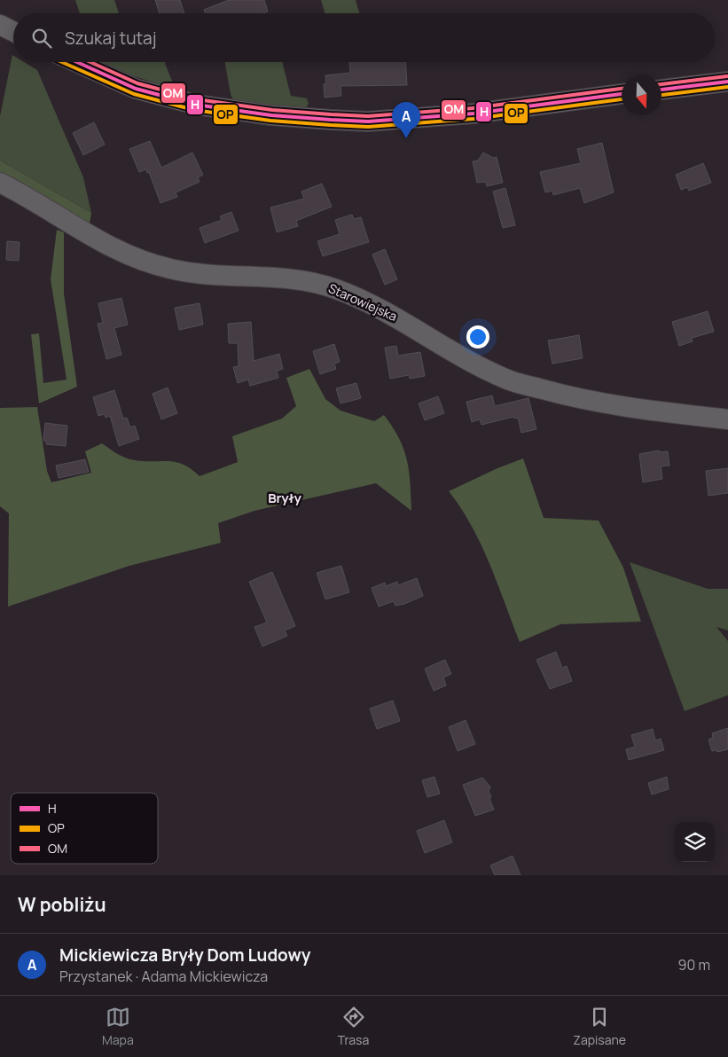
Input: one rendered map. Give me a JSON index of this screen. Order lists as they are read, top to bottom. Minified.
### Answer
{"streets":{"street":["Starowiejska"]},"districts":["Bryły"],"lines":["transit line H","transit line OP","transit line OM"],"legend":["H","OP","OM"],"north":"bottom","page":{"search":"Szukaj tutaj","pins":"A","heading":"W pobliżu","list":[{"mark":"A","name":"Mickiewicza Bryły Dom Ludowy","note":"Przystanek · Adama Mickiewicza","value":"90 m"}],"nav":["Mapa","Trasa","Zapisane"]}}
